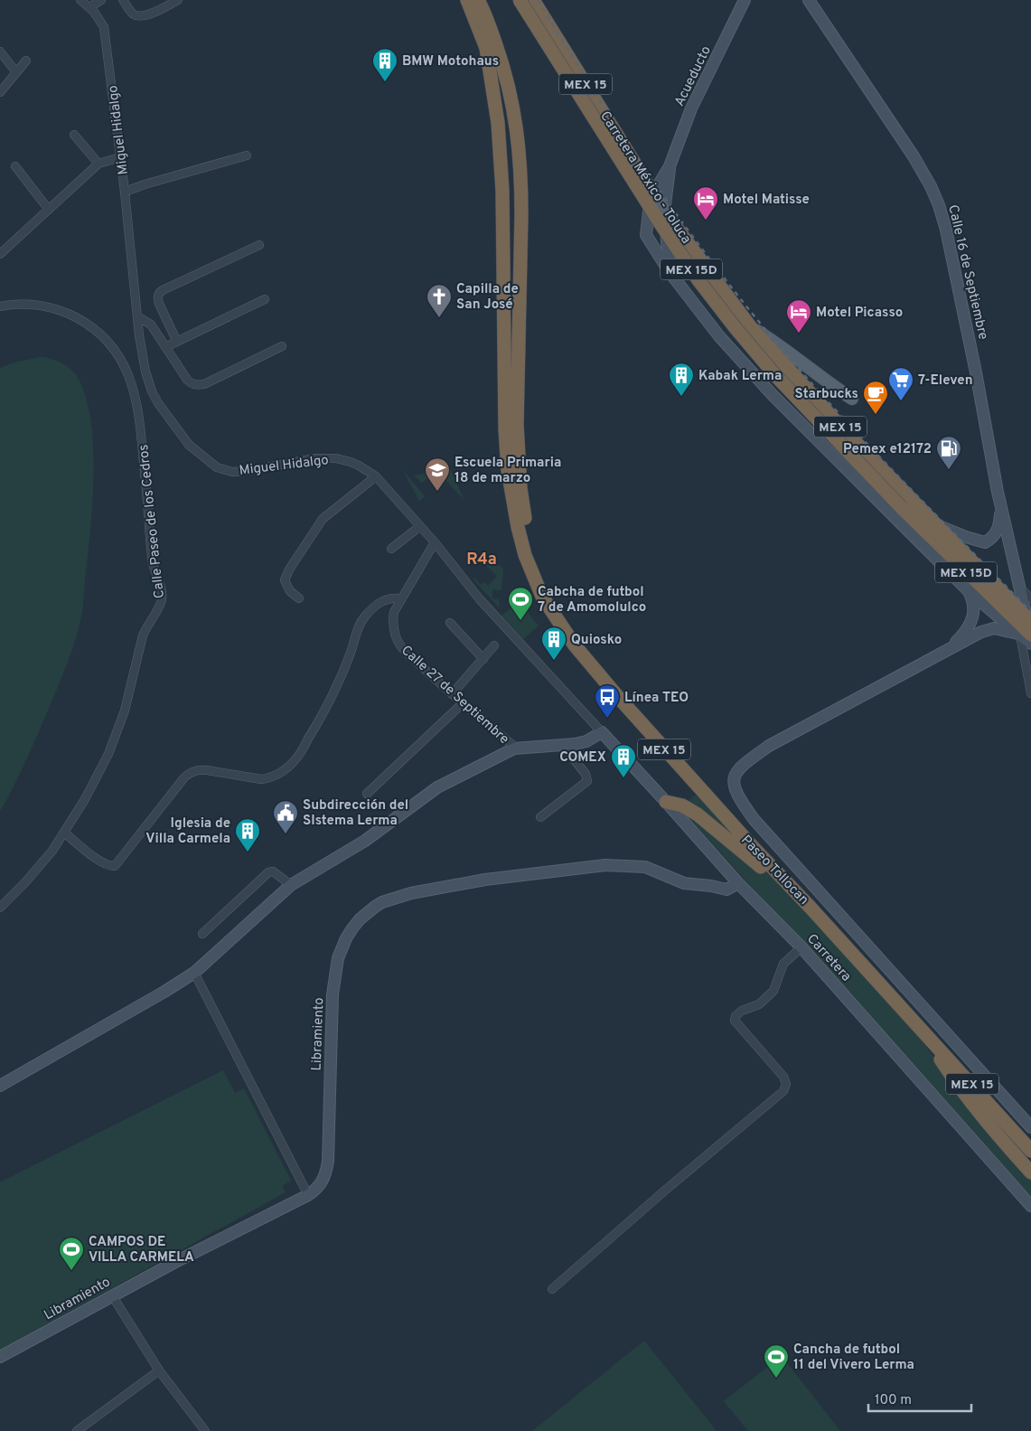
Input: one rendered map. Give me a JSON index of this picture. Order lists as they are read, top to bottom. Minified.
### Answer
{"streets":{"highway":["MEX 15","Carretera México - Toluca","MEX 15D","Paseo Tollocan"],"main road":["Acueducto","Calle 16 de Septiembre","Carretera","Libramiento"],"street":["Miguel Hidalgo","Calle Paseo de los Cedros","Calle 27 de Septiembre"]},"crossings":[["MEX 15","Paseo Tollocan"],["Miguel Hidalgo","Calle 27 de Septiembre"],["Miguel Hidalgo","Carretera"],["Carretera México - Toluca","Calle 16 de Septiembre"],["Carretera","Libramiento"]],"districts":["R4a"],"places":{"building":["BMW Motohaus","Kabak Lerma","Quiosko","COMEX","Iglesia de Villa Carmela"],"hotel":["Motel Matisse","Motel Picasso"],"church":["Capilla de San José"],"supermarket":["7-Eleven"],"cafe":["Starbucks"],"fuel station":["Pemex e12172"],"school or university":["Escuela Primaria 18 de marzo"],"sports":["Cabcha de futbol 7 de Amomolulco","CAMPOS DE VILLA CARMELA","Cancha de futbol 11 del Vivero Lerma"],"bus stop":["Línea TEO"],"public building":["Subdirección del SIstema Lerma"]},"scale_bar":"100 m"}
